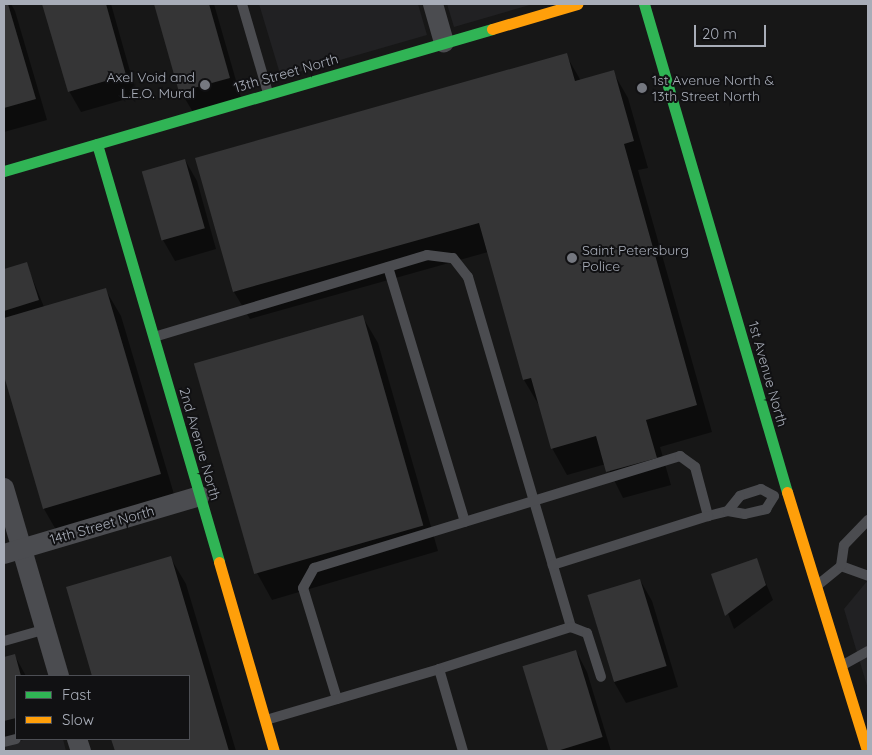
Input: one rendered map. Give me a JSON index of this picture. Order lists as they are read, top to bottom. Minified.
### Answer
{"streets":{"street":["13th Street North","1st Avenue North","2nd Avenue North","14th Street North"]},"crossings":[["13th Street North","2nd Avenue North"],["2nd Avenue North","14th Street North"]],"places":["Axel Void and L.E.O. Mural","1st Avenue North & 13th Street North","Saint Petersburg Police"],"legend":["Fast","Slow"],"scale_bar":"20 m"}
